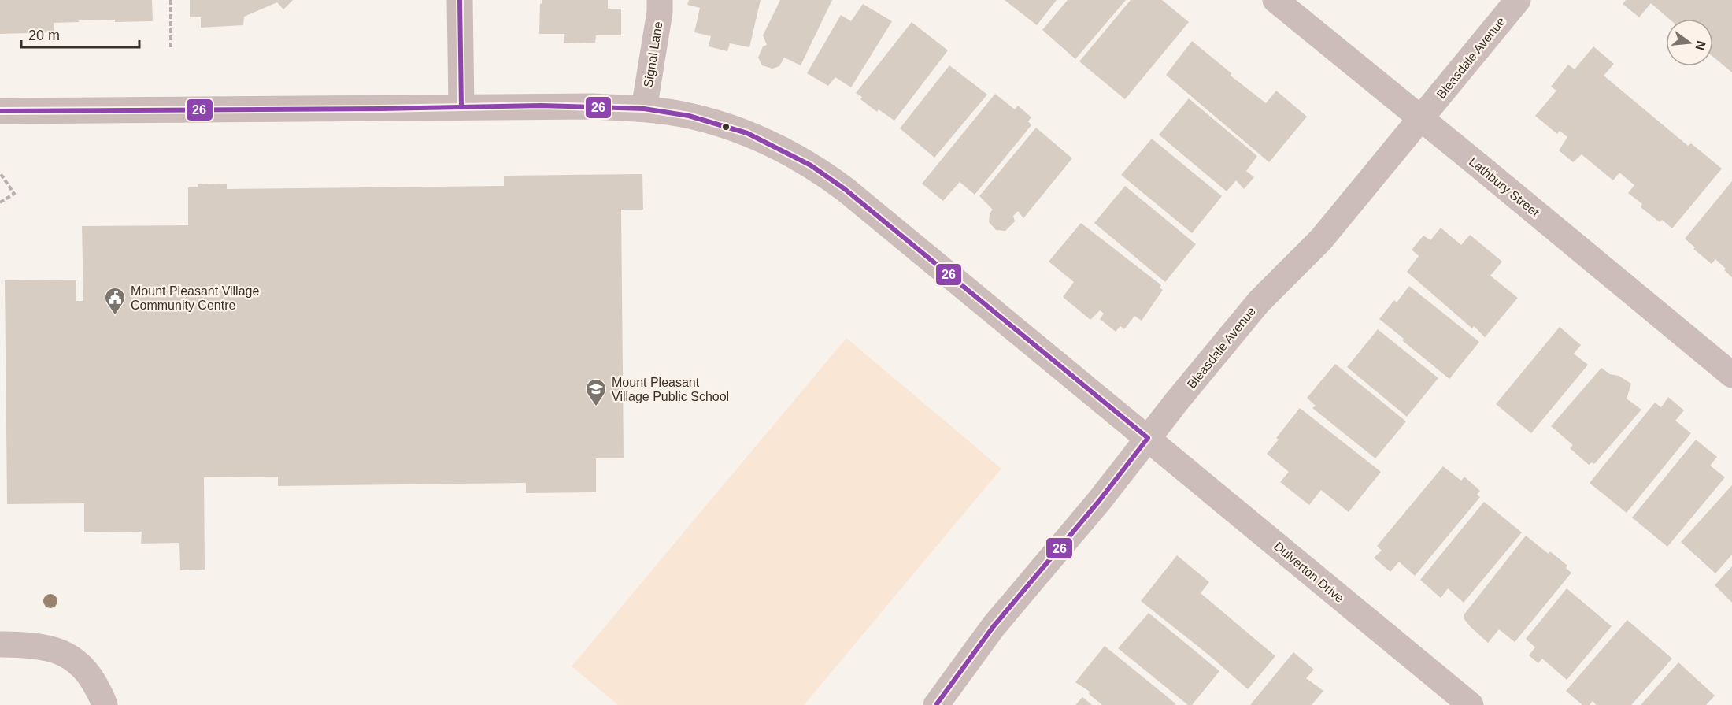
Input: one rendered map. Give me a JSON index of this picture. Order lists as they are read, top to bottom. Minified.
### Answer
{"streets":{"street":["Signal Lane","Bleasdale Avenue","Lathbury Street","Dulverton Drive"]},"crossings":[["Signal Lane","Dulverton Drive"],["Bleasdale Avenue","Lathbury Street"],["Bleasdale Avenue","Dulverton Drive"]],"places":{"public building":["Mount Pleasant Village Community Centre"],"school or university":["Mount Pleasant Village Public School"]},"lines":["transit line 26"],"scale_bar":"20 m","north":"right"}
